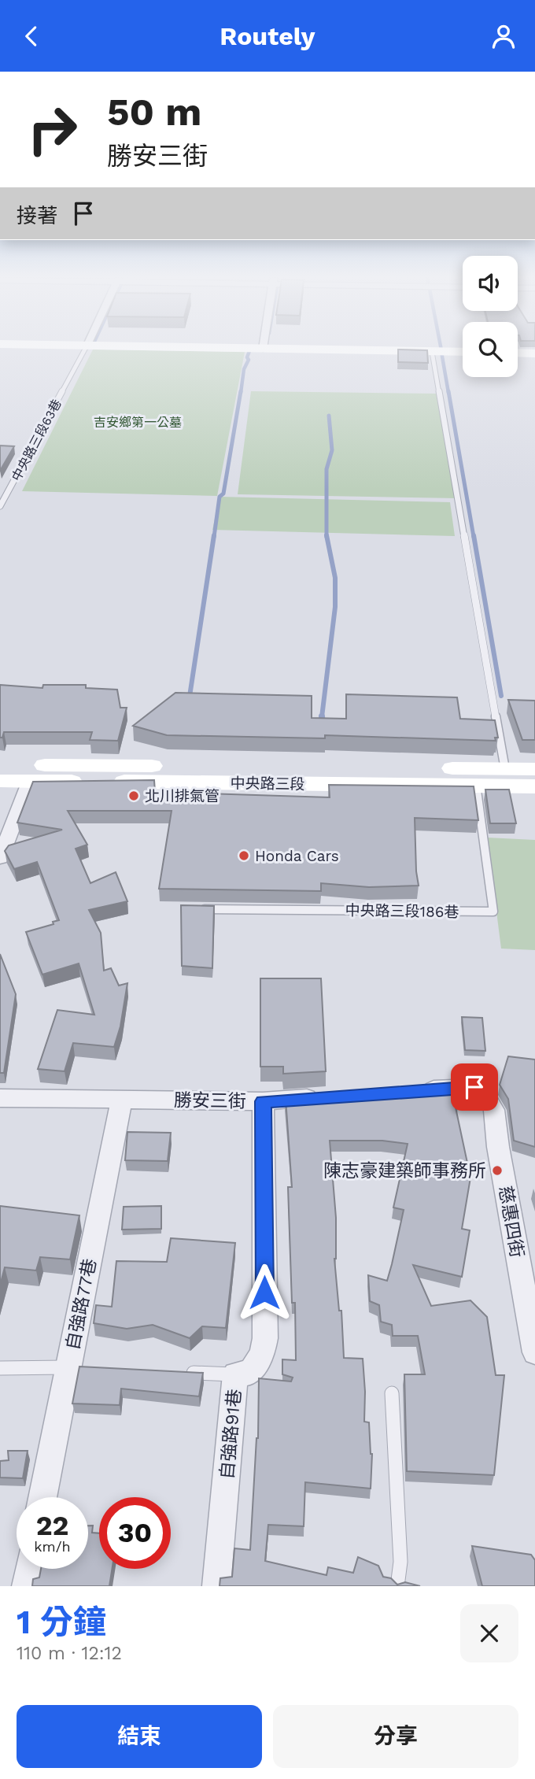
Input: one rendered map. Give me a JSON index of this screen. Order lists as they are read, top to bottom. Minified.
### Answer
{"streets":{"street":["中央路三段","勝安三街","慈惠四街","自強路77巷","自強路91巷"],"lane":["中央路三段63巷","中央路三段186巷"]},"crossings":[["中央路三段","中央路三段186巷"],["勝安三街","自強路77巷"],["勝安三街","自強路91巷"]],"parks":["吉安鄉第一公墓"],"places":["北川排氣管","Honda Cars","陳志豪建築師事務所"],"page":{"header":"Routely","turn":["50 m","勝安三街"],"then":"接著","speed":"22 km/h","limit":"30","heading":["1 分鐘","110 m · 12:12"],"buttons":["結束","分享"]}}
